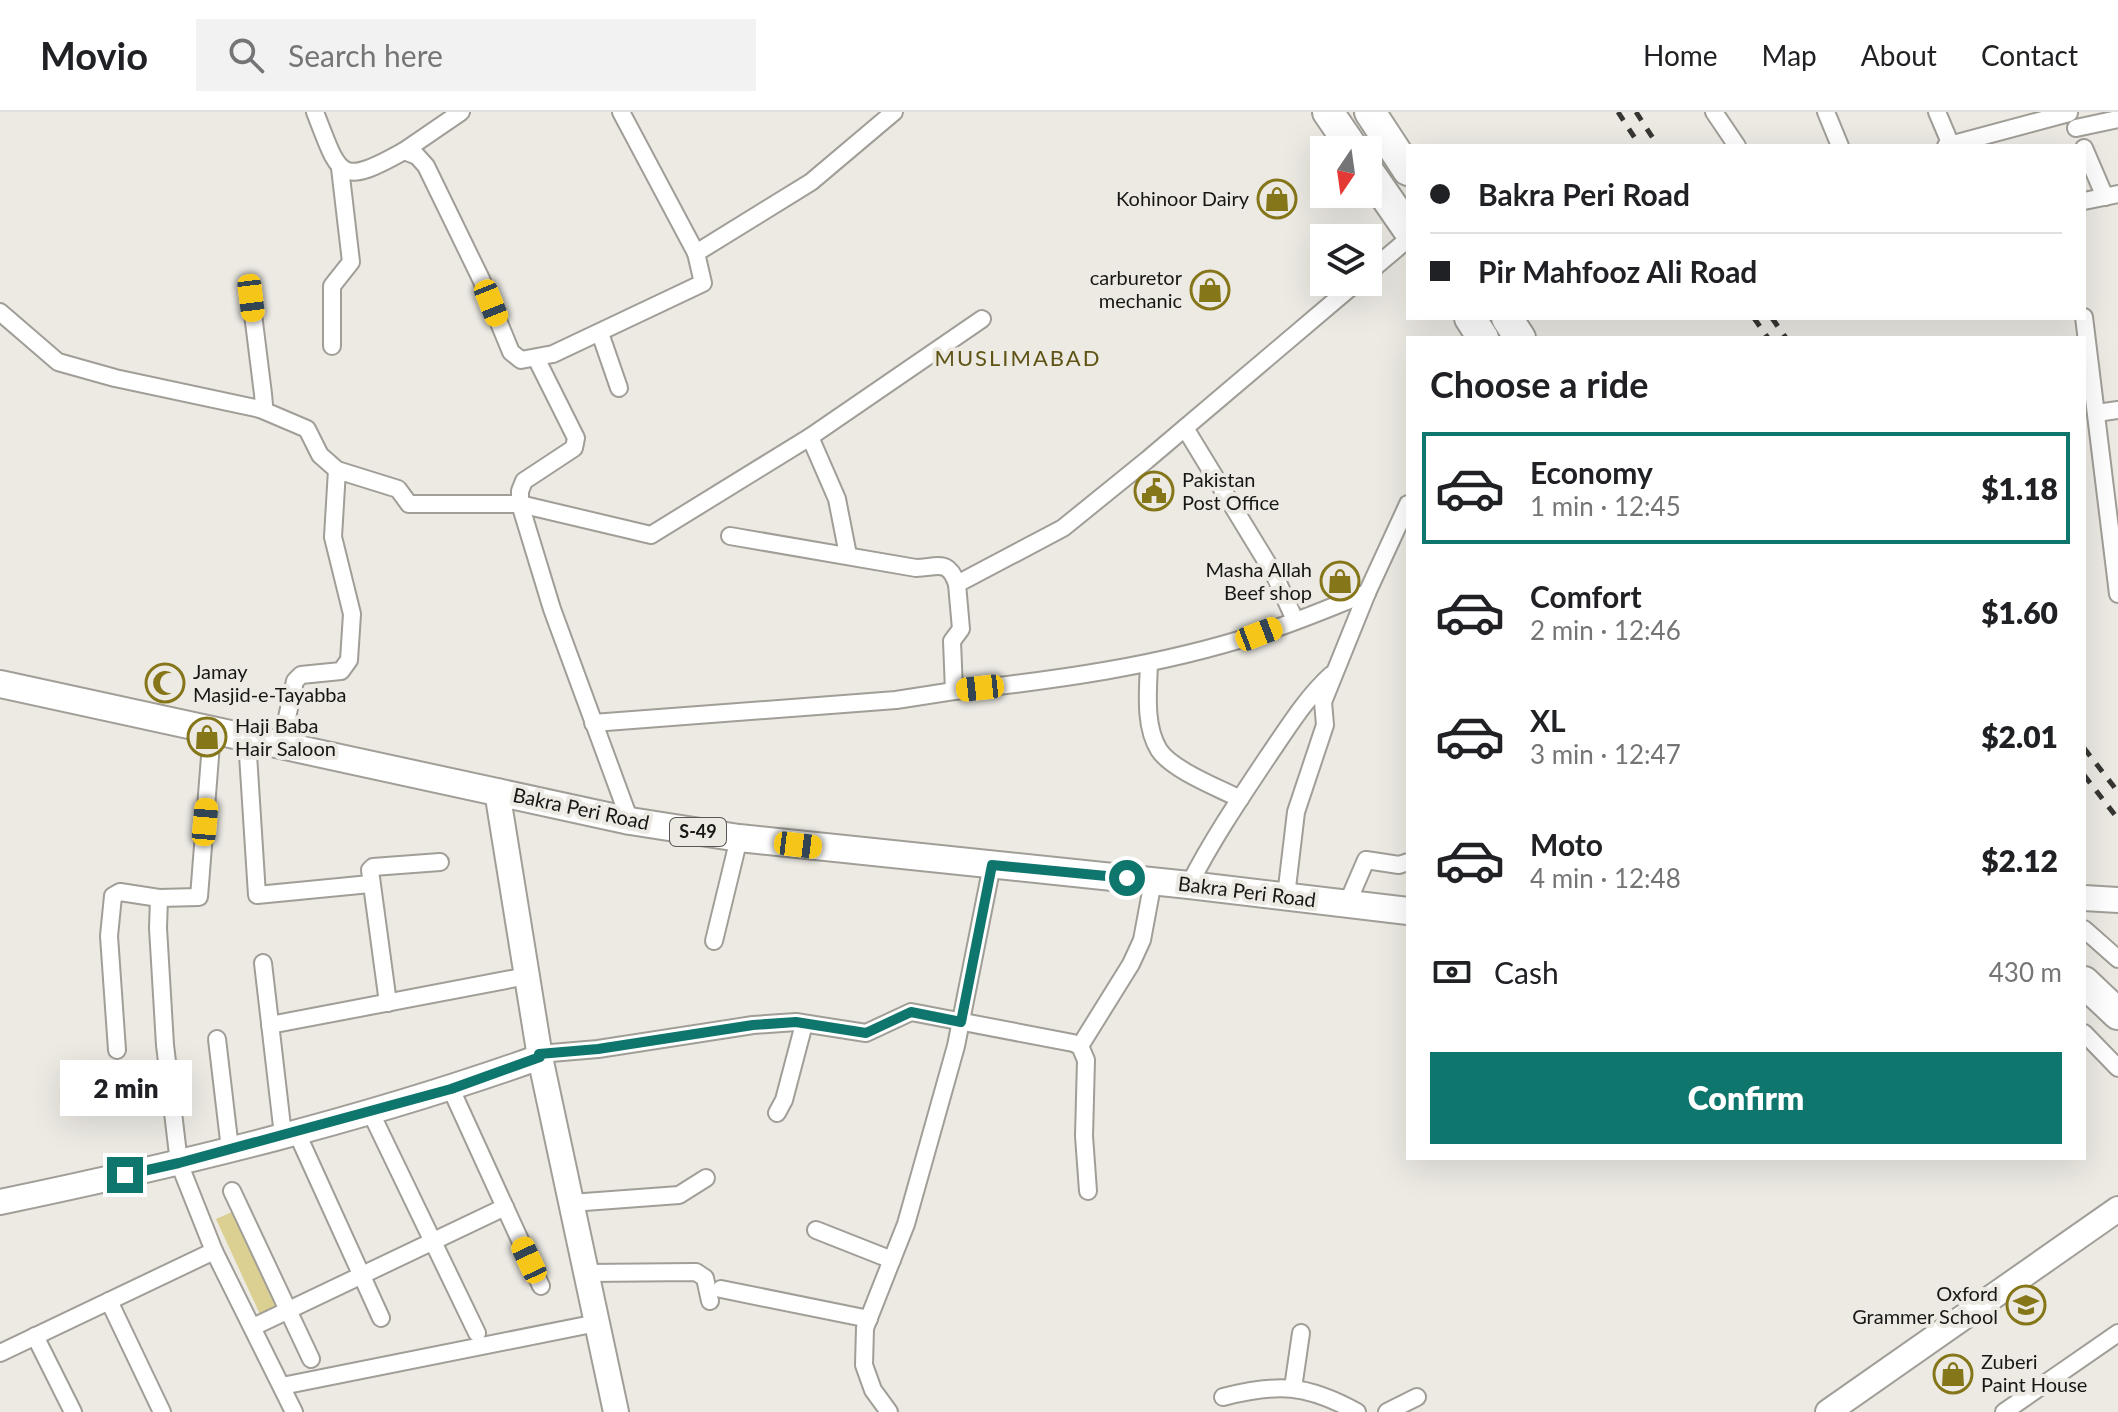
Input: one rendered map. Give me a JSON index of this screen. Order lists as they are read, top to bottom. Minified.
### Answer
{"streets":{"main road":["Bakra Peri Road","S-49"]},"districts":["MUSLIMABAD"],"places":{"shop":["Kohinoor Dairy","carburetor mechanic","Masha Allah Beef shop","Haji Baba Hair Saloon","Zuberi Paint House"],"public building":["Pakistan Post Office"],"mosque":["Jamay Masjid-e-Tayabba"],"school or university":["Oxford Grammer School"]},"north":"bottom","page":{"header":"Movio","search":"Search here","nav":["Home","Map","About","Contact"],"banner":["Bakra Peri Road","Pir Mahfooz Ali Road"],"heading":"Choose a ride","list":[{"name":"Economy","note":"1 min · 12:45","value":"$1.18"},{"name":"Comfort","note":"2 min · 12:46","value":"$1.60"},{"name":"XL","note":"3 min · 12:47","value":"$2.01"},{"name":"Moto","note":"4 min · 12:48","value":"$2.12"}],"pay":["Cash","430 m"],"buttons":"Confirm","bubble":"2 min"}}
